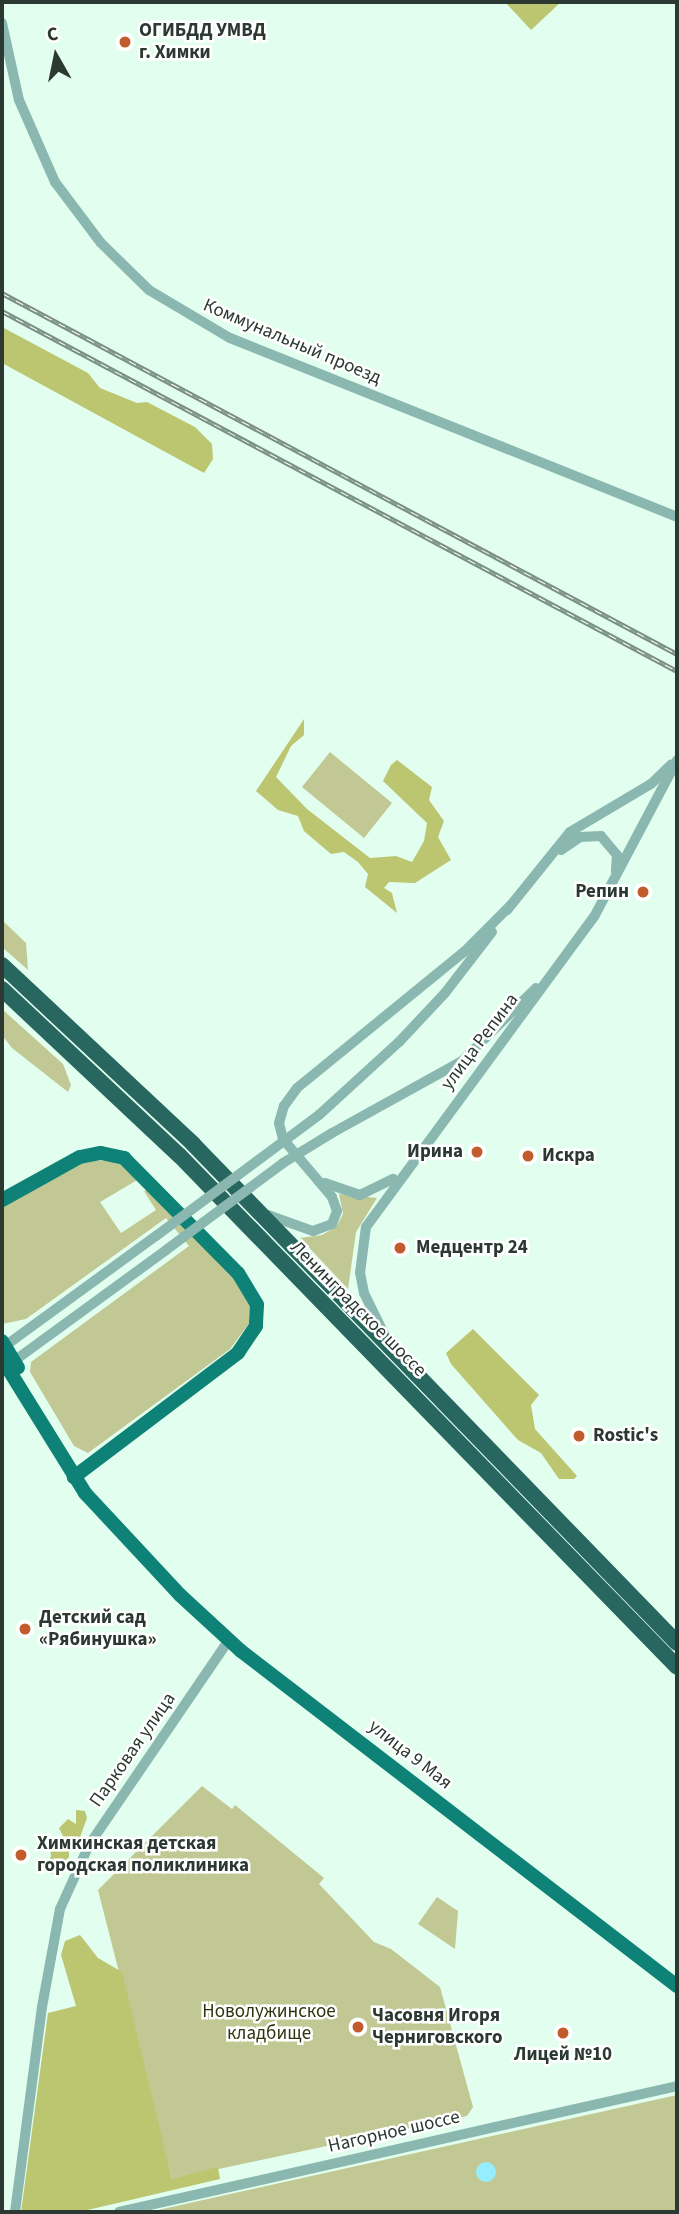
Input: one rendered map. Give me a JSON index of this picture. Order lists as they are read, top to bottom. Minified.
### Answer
{"streets":{"highway":["Ленинградское шоссе"],"main road":["улица 9 Мая"],"street":["Коммунальный проезд","улица Репина","Парковая улица","Нагорное шоссе"]},"crossings":[["улица Репина","Ленинградское шоссе"],["Парковая улица","улица 9 Мая"]],"parks":["Новолужинское кладбище"],"places":["ОГИБДД УМВД г. Химки","Репин","Ирина","Искра","Медцентр 24","Rostic's","Детский сад «Рябинушка»","Химкинская детская городская поликлиника","Часовня Игоря Черниговского","Лицей №10"],"north":"top"}
